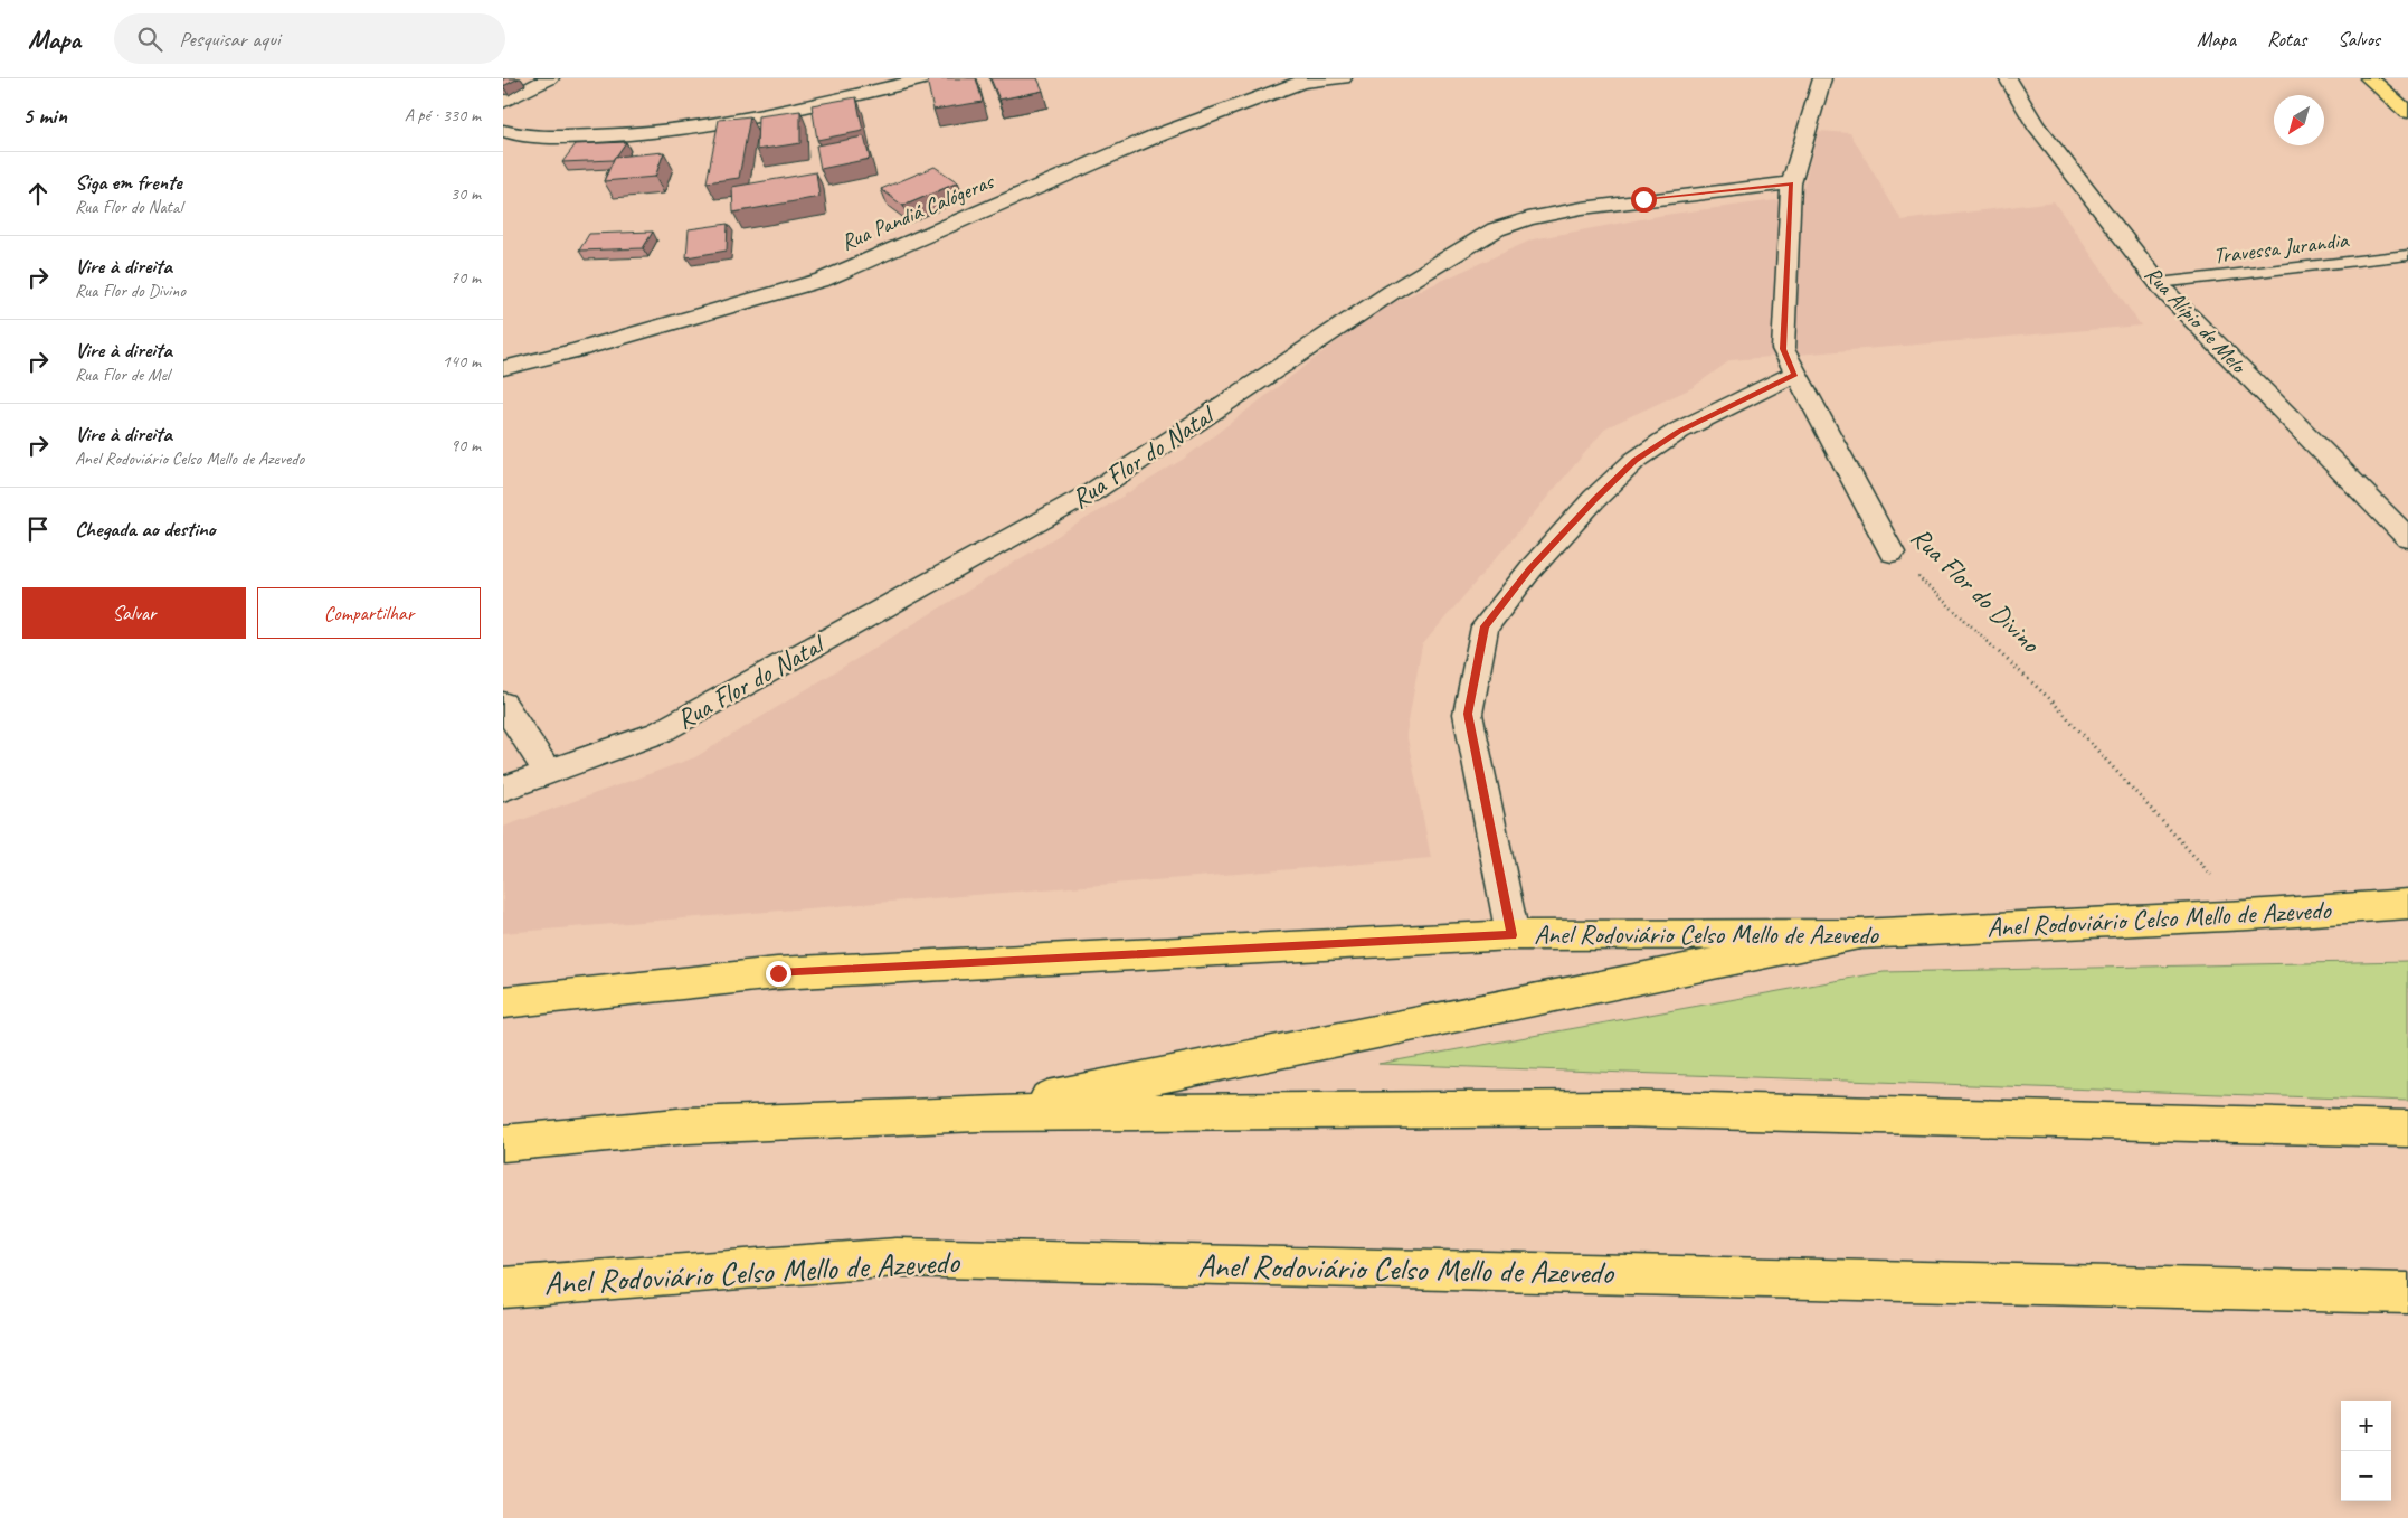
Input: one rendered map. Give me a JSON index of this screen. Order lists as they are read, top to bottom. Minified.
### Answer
{"streets":{"main road":["Anel Rodoviário Celso Mello de Azevedo"],"street":["Rua Pandiá Calógeras","Rua Alípio de Melo","Rua Flor do Natal","Rua Flor do Divino"],"lane":["Travessa Jurandia"]},"crossings":[["Travessa Jurandia","Rua Alípio de Melo"],["Rua Flor do Natal","Rua Flor do Divino"],["Rua Flor do Divino","Anel Rodoviário Celso Mello de Azevedo"]],"north":"bottom left","page":{"header":"Mapa","search":"Pesquisar aqui","nav":["Mapa","Rotas","Salvos"],"heading":["5 min","A pé · 330 m"],"list":[["Siga em frente","Rua Flor do Natal","30 m"],["Vire à direita","Rua Flor do Divino","70 m"],["Vire à direita","Rua Flor de Mel","140 m"],["Vire à direita","Anel Rodoviário Celso Mello de Azevedo","90 m"],"Chegada ao destino"],"buttons":["Salvar","Compartilhar"],"map_buttons":["+","−"]}}
